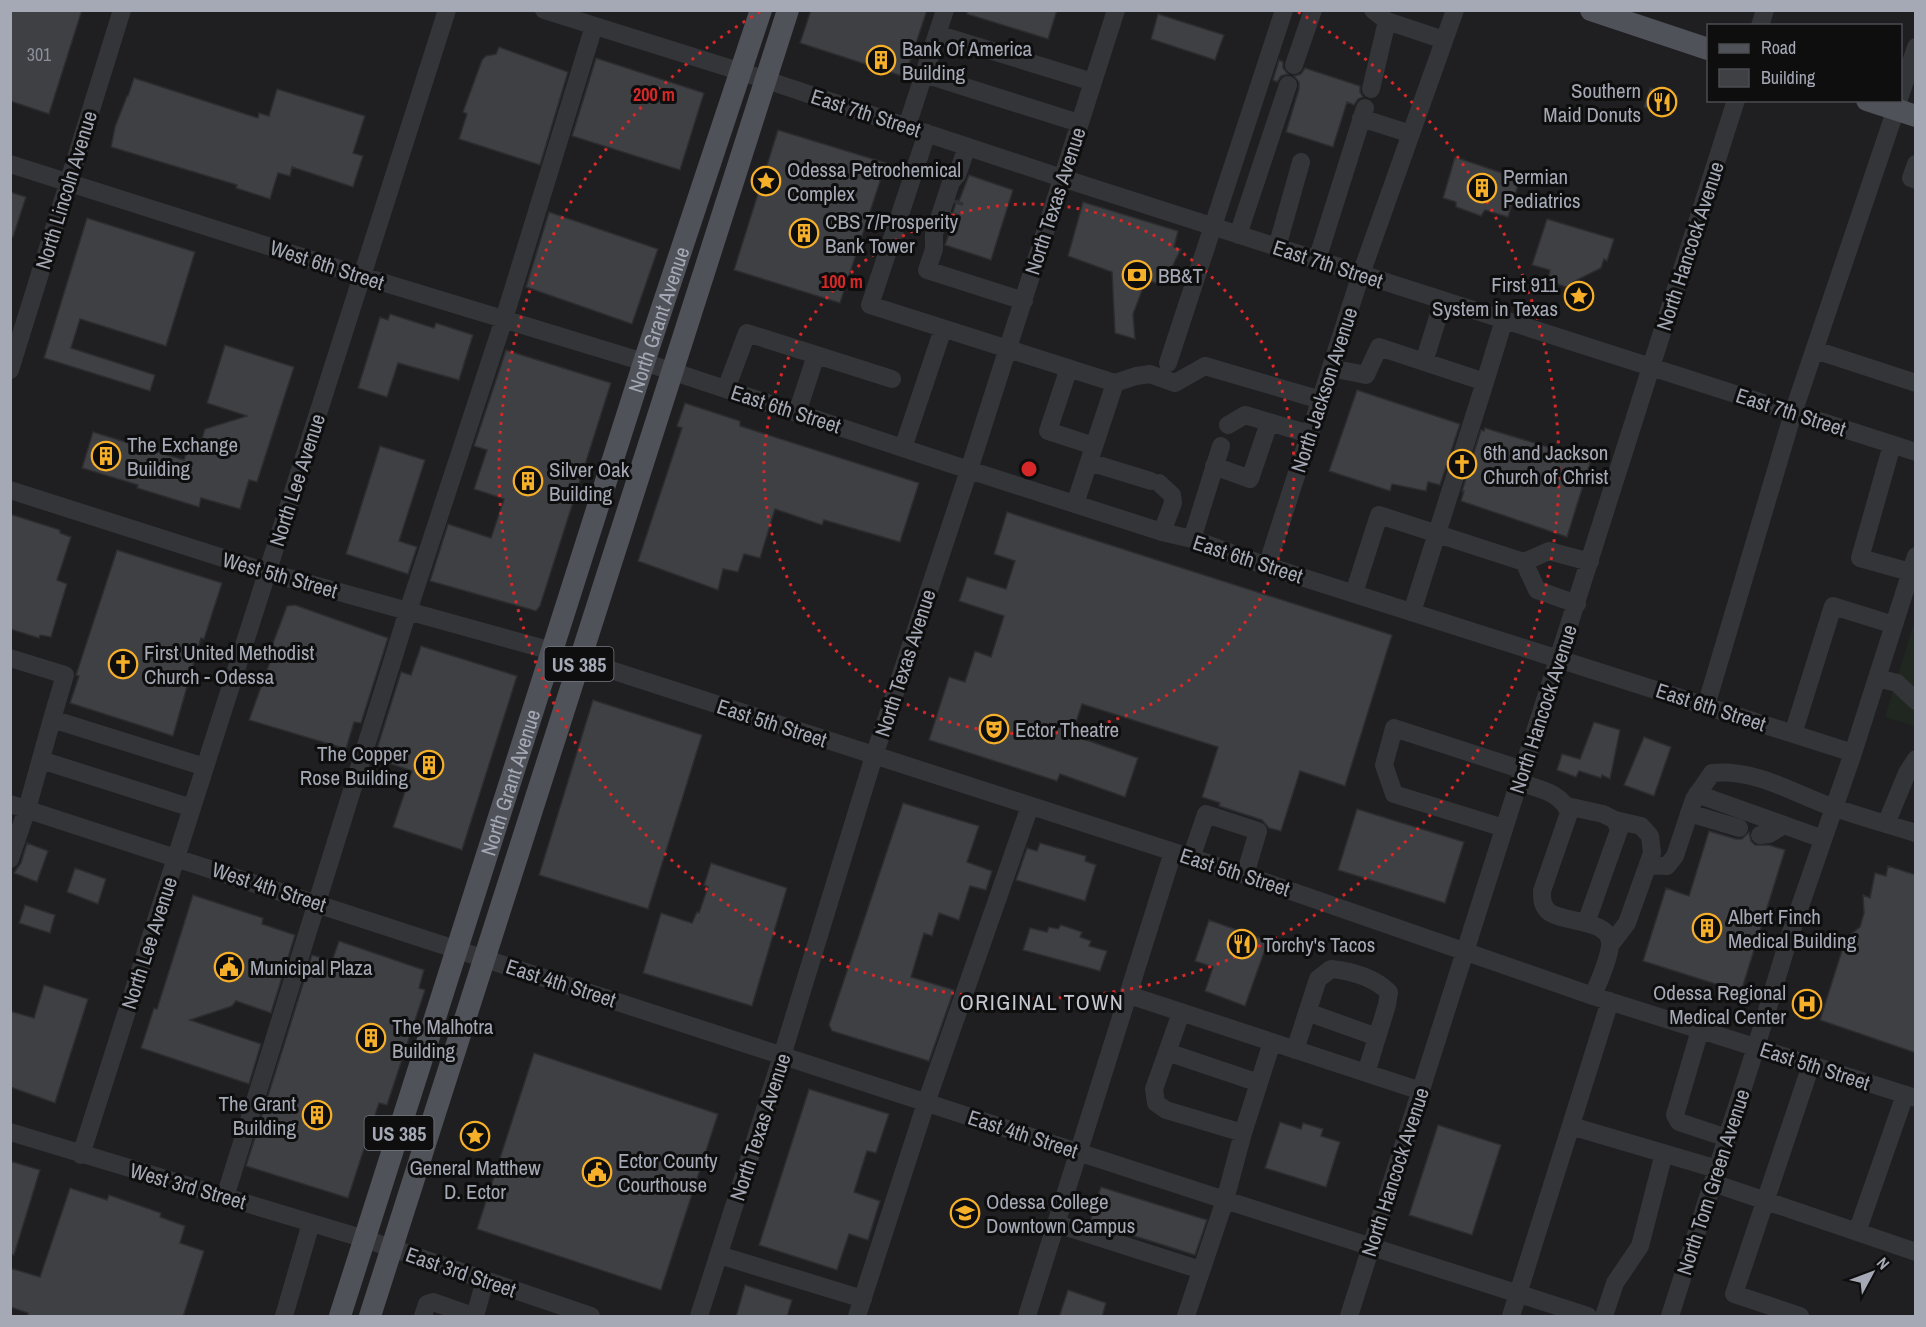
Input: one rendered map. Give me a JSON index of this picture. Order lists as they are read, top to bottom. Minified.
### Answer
{"streets":{"main road":["North Grant Avenue","US 385"],"street":["East 7th Street","North Lincoln Avenue","North Texas Avenue","North Hancock Avenue","West 6th Street","North Jackson Avenue","East 6th Street","North Lee Avenue","West 5th Street","East 5th Street","West 4th Street","East 4th Street","North Tom Green Avenue","West 3rd Street","East 3rd Street"]},"crossings":[["East 7th Street","North Texas Avenue"],["East 7th Street","North Hancock Avenue"],["East 7th Street","North Grant Avenue"],["East 7th Street","North Jackson Avenue"],["North Lincoln Avenue","West 6th Street"],["North Texas Avenue","East 6th Street"],["North Texas Avenue","East 5th Street"],["North Texas Avenue","East 4th Street"],["North Hancock Avenue","East 6th Street"],["North Hancock Avenue","East 5th Street"],["North Hancock Avenue","East 4th Street"],["West 6th Street","North Grant Avenue"],["West 6th Street","East 6th Street"],["West 6th Street","North Lee Avenue"],["North Grant Avenue","East 6th Street"],["North Grant Avenue","West 5th Street"],["North Grant Avenue","East 5th Street"],["North Grant Avenue","West 4th Street"],["North Grant Avenue","East 4th Street"],["North Grant Avenue","West 3rd Street"],["North Grant Avenue","East 3rd Street"],["North Jackson Avenue","East 6th Street"],["East 6th Street","North Tom Green Avenue"],["North Lee Avenue","West 5th Street"],["North Lee Avenue","West 4th Street"],["North Lee Avenue","West 3rd Street"],["West 5th Street","East 5th Street"],["East 5th Street","North Tom Green Avenue"],["West 4th Street","East 4th Street"],["West 3rd Street","East 3rd Street"]],"districts":["ORIGINAL TOWN"],"places":{"building":["Bank Of America Building","Permian Pediatrics","CBS 7/Prosperity Bank Tower","The Exchange Building","Silver Oak Building","The Copper Rose Building","Albert Finch Medical Building","The Malhotra Building","The Grant Building"],"restaurant":["Southern Maid Donuts","Torchy's Tacos"],"place":["Odessa Petrochemical Complex","First 911 System in Texas","General Matthew D. Ector"],"bank":["BB&T"],"church":["6th and Jackson Church of Christ","First United Methodist Church - Odessa"],"theatre":["Ector Theatre"],"public building":["Municipal Plaza","Ector County Courthouse"],"hospital":["Odessa Regional Medical Center"],"school or university":["Odessa College Downtown Campus"]},"house_numbers":["301"],"legend":["Road","Building"],"north":"top right","rings":["200 m","100 m"]}
